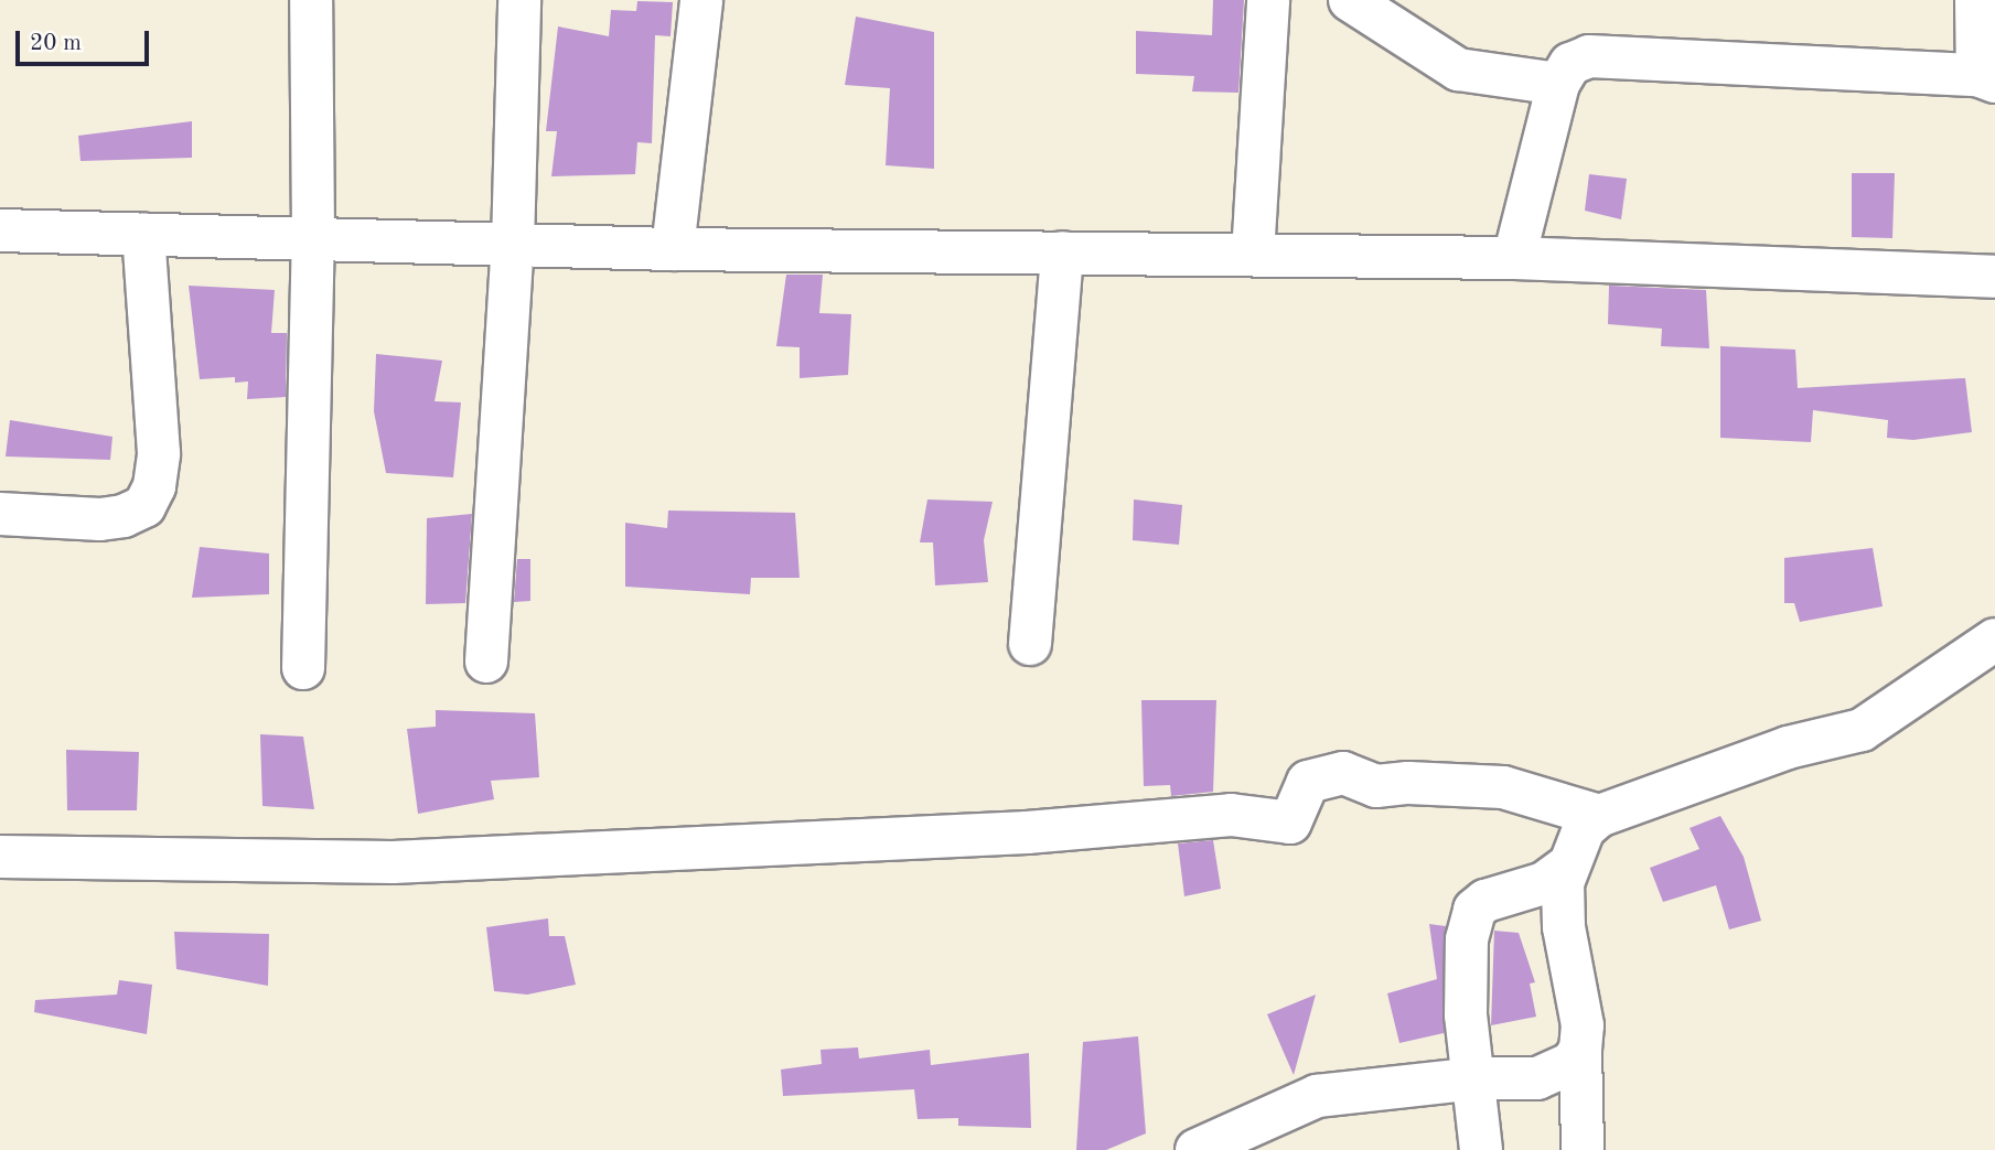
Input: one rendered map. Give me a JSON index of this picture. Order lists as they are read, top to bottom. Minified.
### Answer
{"scale_bar":"20 m"}
